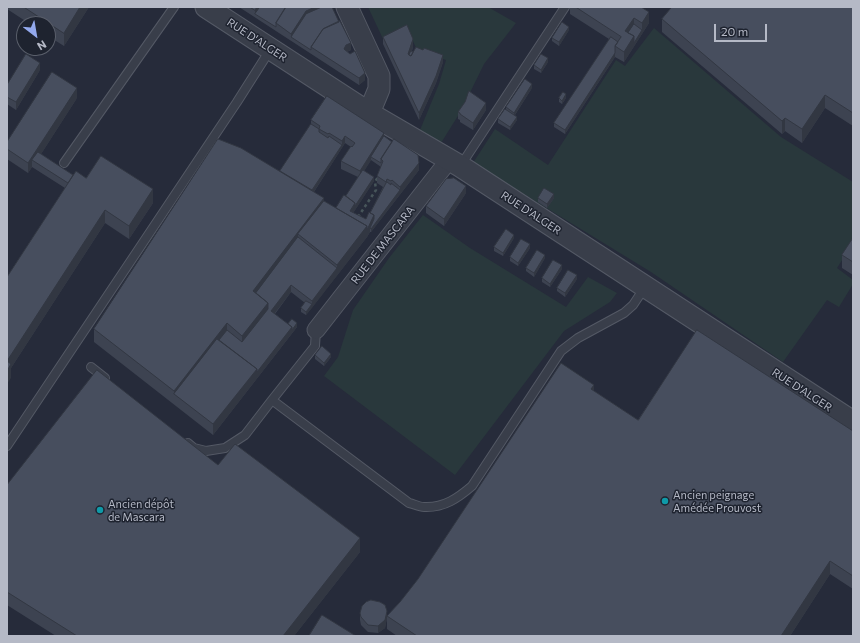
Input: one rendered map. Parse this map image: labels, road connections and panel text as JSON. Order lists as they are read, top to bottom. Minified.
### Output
{"streets":{"street":["RUE D'ALGER","RUE DE MASCARA"]},"crossings":[["RUE D'ALGER","RUE DE MASCARA"]],"places":["Ancien peignage Amédée Prouvost","Ancien dépôt de Mascara"],"scale_bar":"20 m","north":"bottom right"}
